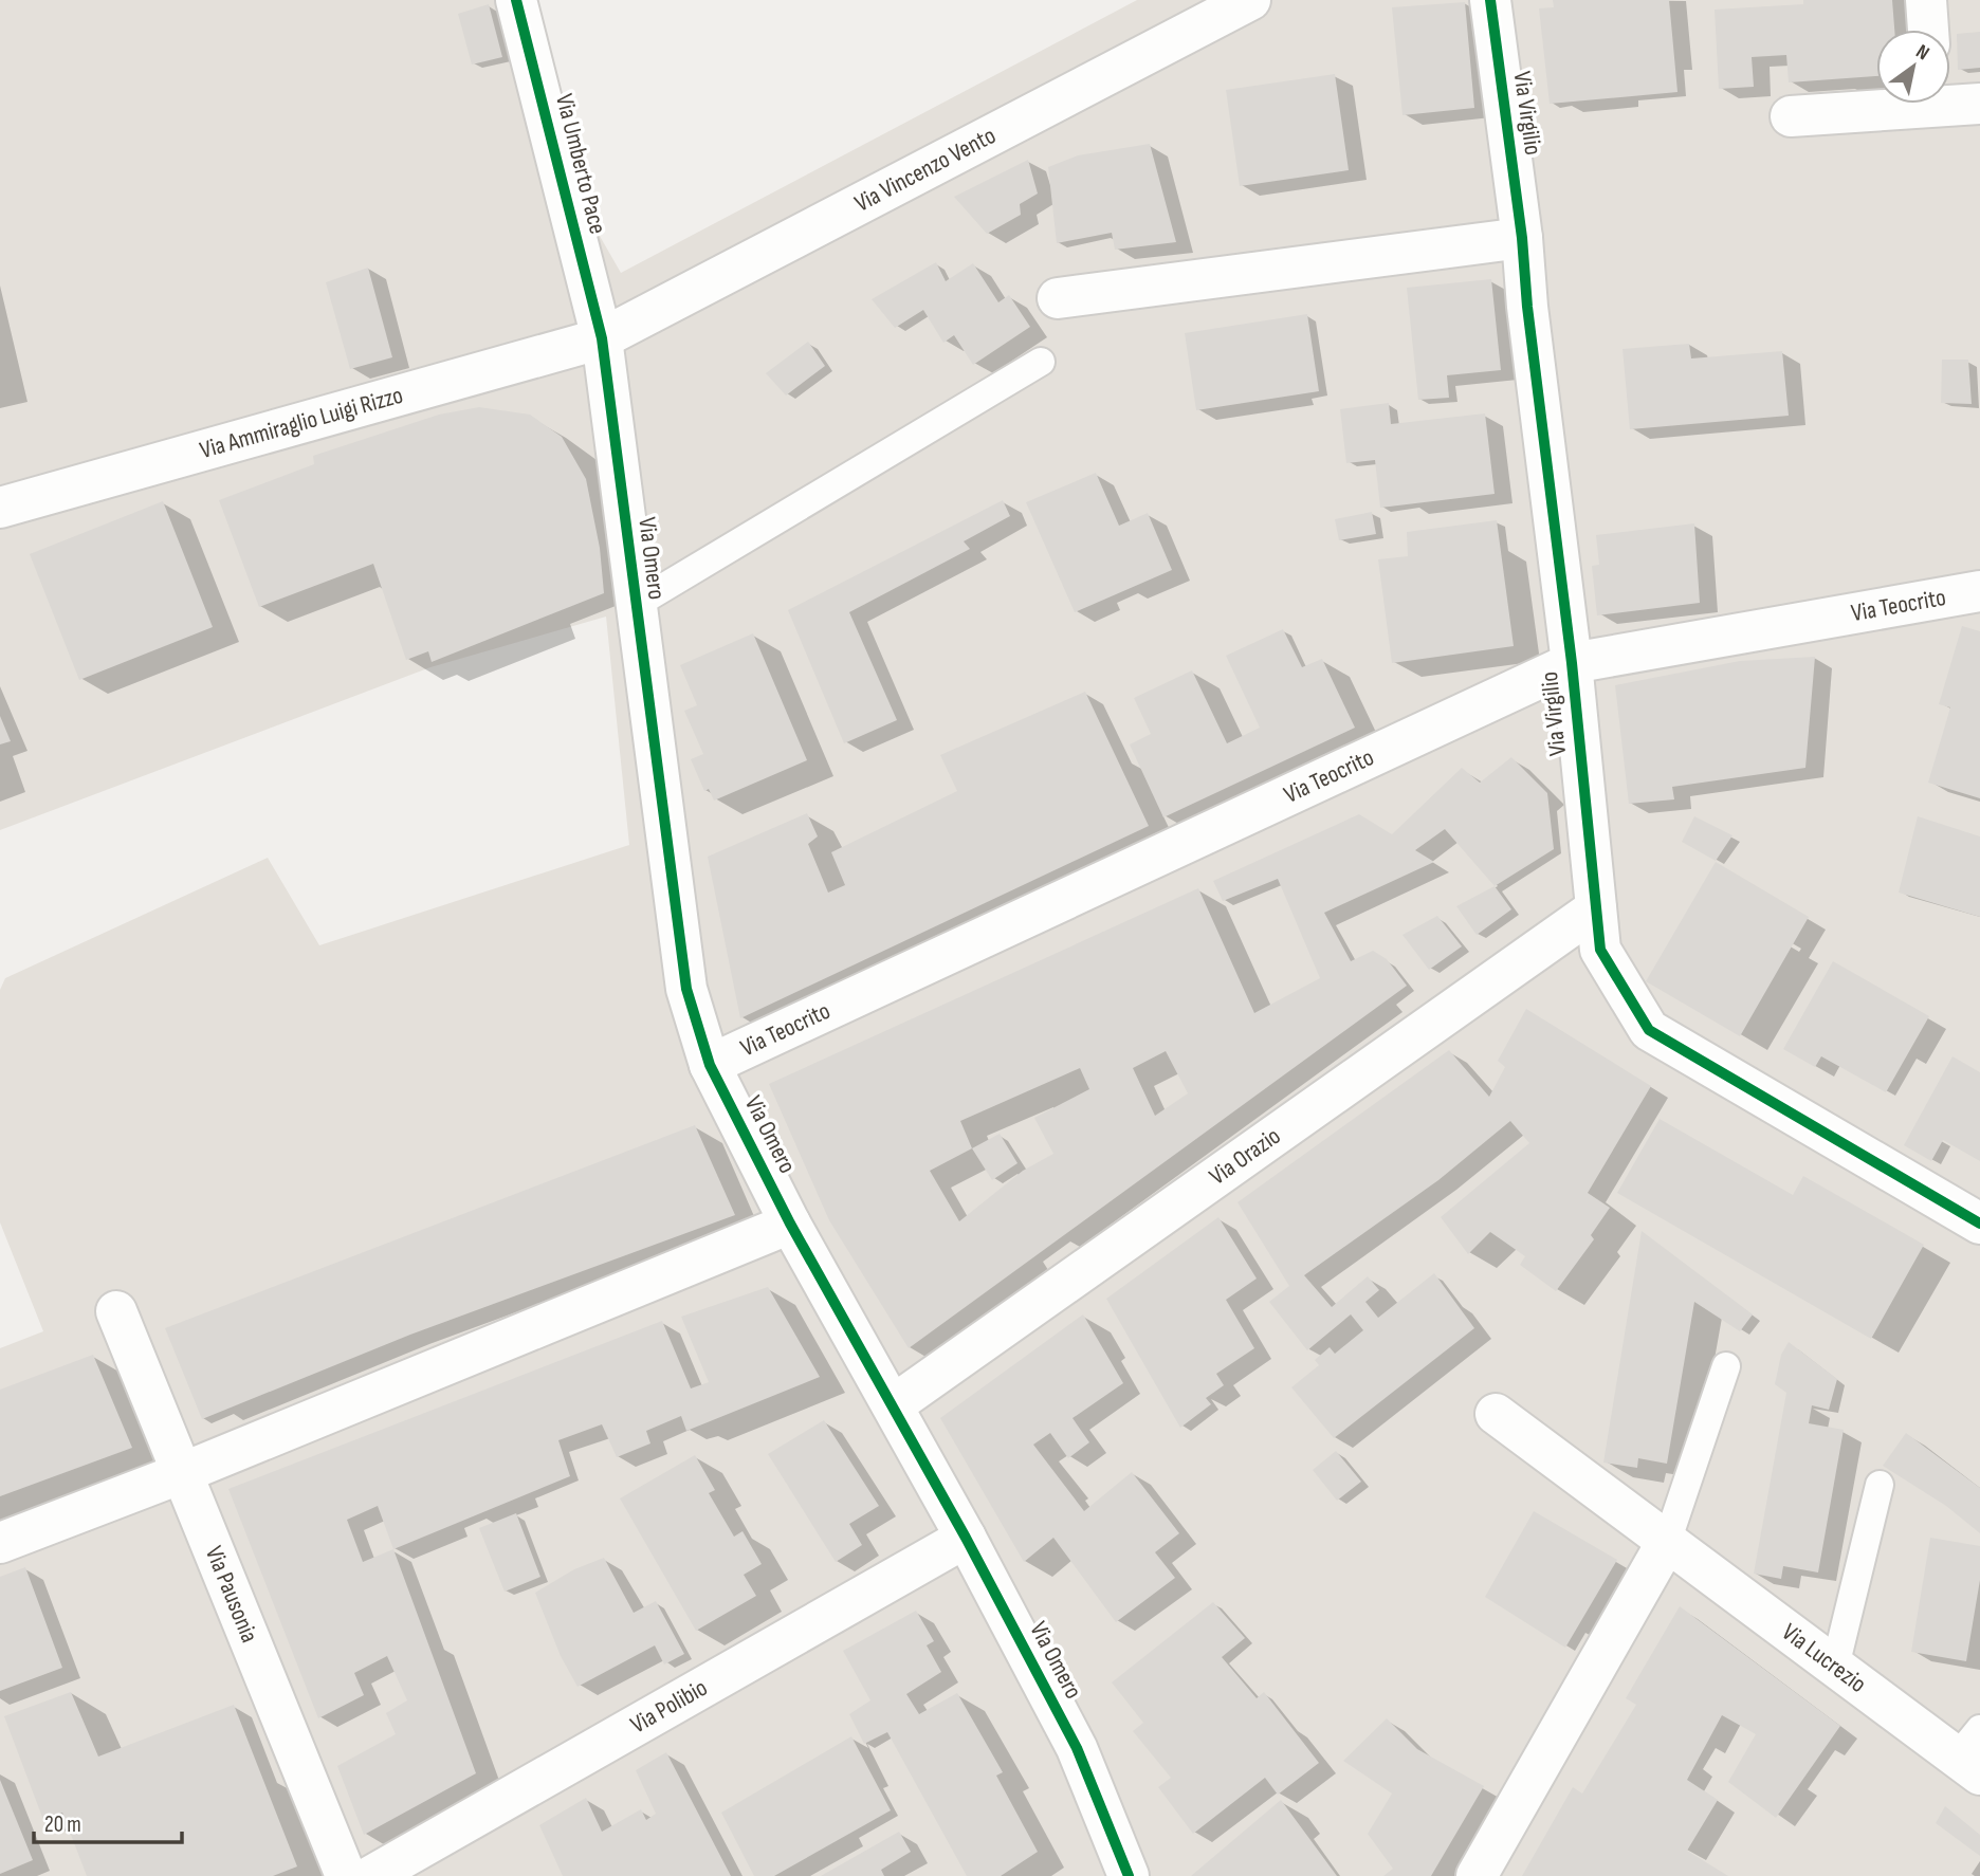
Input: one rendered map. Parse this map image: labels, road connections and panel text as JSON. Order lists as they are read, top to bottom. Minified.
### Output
{"streets":{"street":["Via Virgilio","Via Umberto Pace","Via Vincenzo Vento","Via Ammiraglio Luigi Rizzo","Via Omero","Via Teocrito","Via Orazio","Via Pausonia","Via Lucrezio","Via Polibio"]},"crossings":[["Via Virgilio","Via Teocrito"],["Via Virgilio","Via Orazio"],["Via Umberto Pace","Via Vincenzo Vento"],["Via Umberto Pace","Via Ammiraglio Luigi Rizzo"],["Via Umberto Pace","Via Omero"],["Via Vincenzo Vento","Via Ammiraglio Luigi Rizzo"],["Via Vincenzo Vento","Via Omero"],["Via Ammiraglio Luigi Rizzo","Via Omero"],["Via Omero","Via Teocrito"],["Via Omero","Via Orazio"],["Via Omero","Via Polibio"]],"scale_bar":"20 m","north":"top right"}
